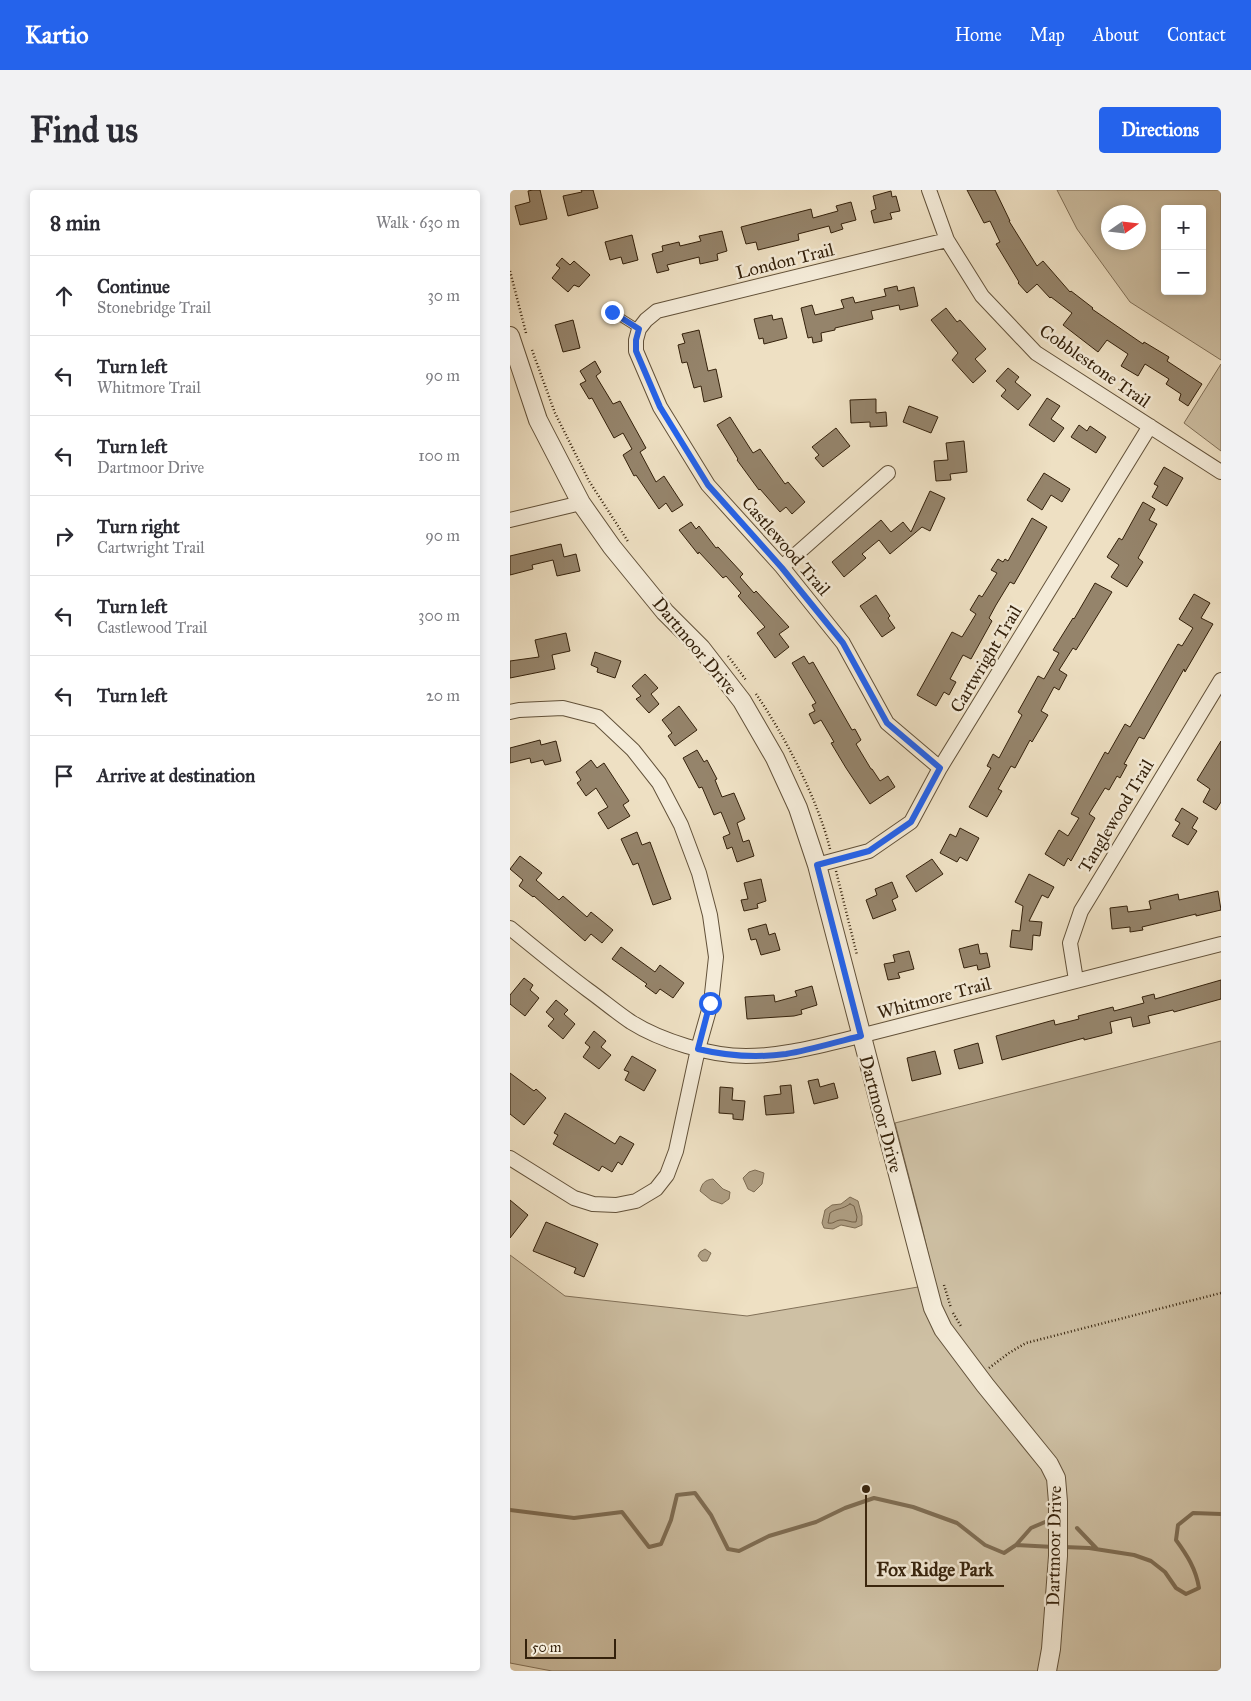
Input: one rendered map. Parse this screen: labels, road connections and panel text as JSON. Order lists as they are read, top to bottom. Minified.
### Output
{"streets":{"street":["London Trail","Cobblestone Trail","Castlewood Trail","Dartmoor Drive","Cartwright Trail","Tanglewood Trail","Whitmore Trail"]},"crossings":[["London Trail","Cobblestone Trail"],["London Trail","Castlewood Trail"],["Cobblestone Trail","Cartwright Trail"],["Castlewood Trail","Cartwright Trail"],["Dartmoor Drive","Cartwright Trail"],["Dartmoor Drive","Whitmore Trail"],["Tanglewood Trail","Whitmore Trail"]],"places":["Fox Ridge Park"],"scale_bar":"50 m","north":"right","page":{"header":"Kartio","nav":["Home","Map","About","Contact"],"buttons":"Directions","title":"Find us","heading":["8 min","Walk · 630 m"],"map_buttons":["+","−"],"list":[["Continue","Stonebridge Trail","30 m"],["Turn left","Whitmore Trail","90 m"],["Turn left","Dartmoor Drive","100 m"],["Turn right","Cartwright Trail","90 m"],["Turn left","Castlewood Trail","300 m"],["Turn left","20 m"],"Arrive at destination"],"scale":"50 m"}}
